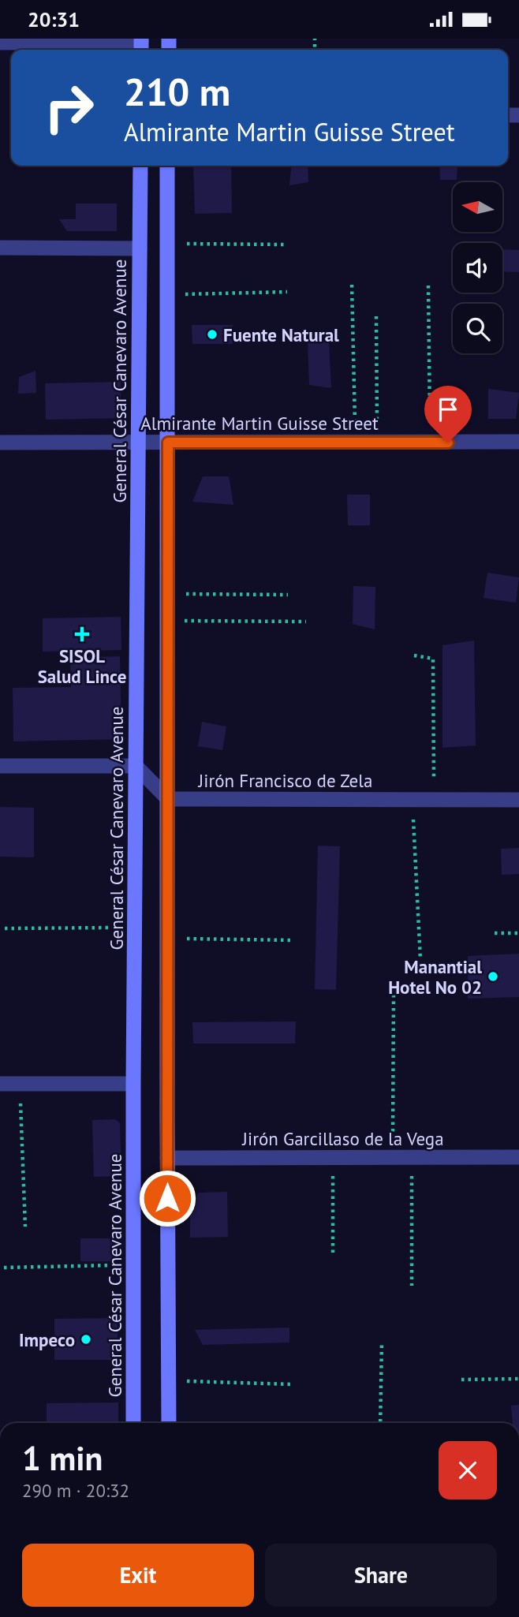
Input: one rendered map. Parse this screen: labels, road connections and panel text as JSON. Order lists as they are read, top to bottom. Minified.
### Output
{"streets":{"main road":["General César Canevaro Avenue"],"street":["Almirante Martin Guisse Street","Jirón Francisco de Zela","Jirón Garcillaso de la Vega"]},"crossings":[["General César Canevaro Avenue","Almirante Martin Guisse Street"]],"places":{"other":["Fuente Natural","Manantial Hotel No 02","Impeco"],"health":["SISOL Salud Lince"]},"north":"left","page":{"status":"20:31","turn":["210 m","Almirante Martin Guisse Street"],"heading":["1 min","290 m · 20:32"],"buttons":["Exit","Share"]}}
